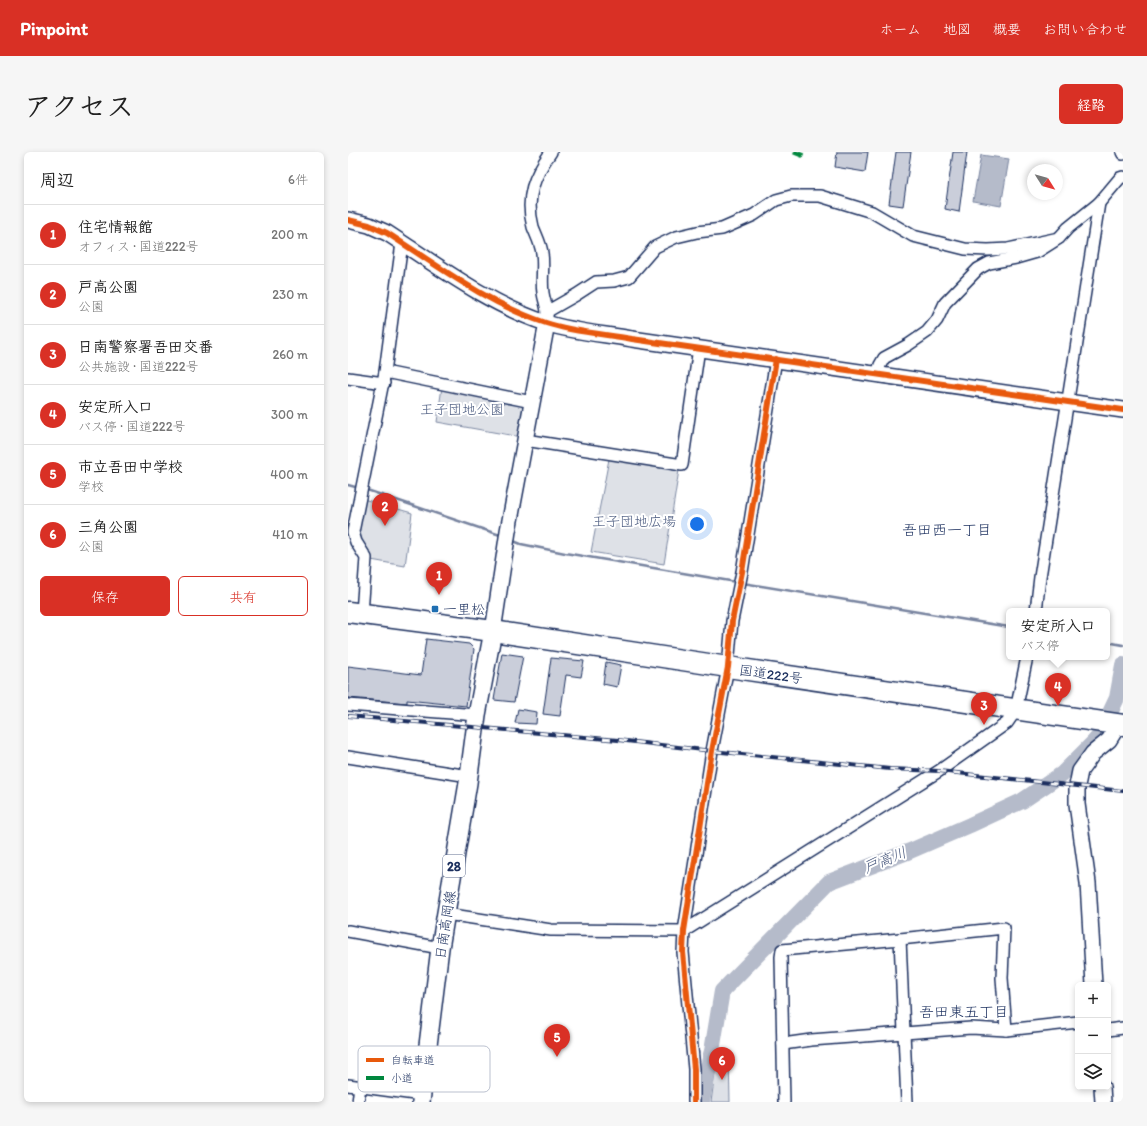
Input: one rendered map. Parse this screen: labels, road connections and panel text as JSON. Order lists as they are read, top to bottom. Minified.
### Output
{"streets":{"highway":["国道222号"],"main road":["28","日南高岡線"]},"crossings":[["国道222号","日南高岡線"]],"districts":["吾田西一丁目","吾田東五丁目"],"water":["戸高川"],"parks":["王子団地公園","王子団地広場"],"places":{"transit":["一里松"]},"legend":["自転車道","小道"],"north":"bottom right","page":{"header":"Pinpoint","nav":["ホーム","地図","概要","お問い合わせ"],"title":"アクセス","buttons":["経路",["保存","共有"]],"heading":["周辺","6件"],"list":[{"mark":"1","name":"住宅情報館","note":"オフィス · 国道222号","value":"200 m"},{"mark":"2","name":"戸高公園","note":"公園","value":"230 m"},{"mark":"3","name":"日南警察署吾田交番","note":"公共施設 · 国道222号","value":"260 m"},{"mark":"4","name":"安定所入口","note":"バス停 · 国道222号","value":"300 m"},{"mark":"5","name":"市立吾田中学校","note":"学校","value":"400 m"},{"mark":"6","name":"三角公園","note":"公園","value":"410 m"}],"pins":["2","1","4","3","5","6"],"popup":["安定所入口","バス停"],"map_buttons":["+","−"]}}
